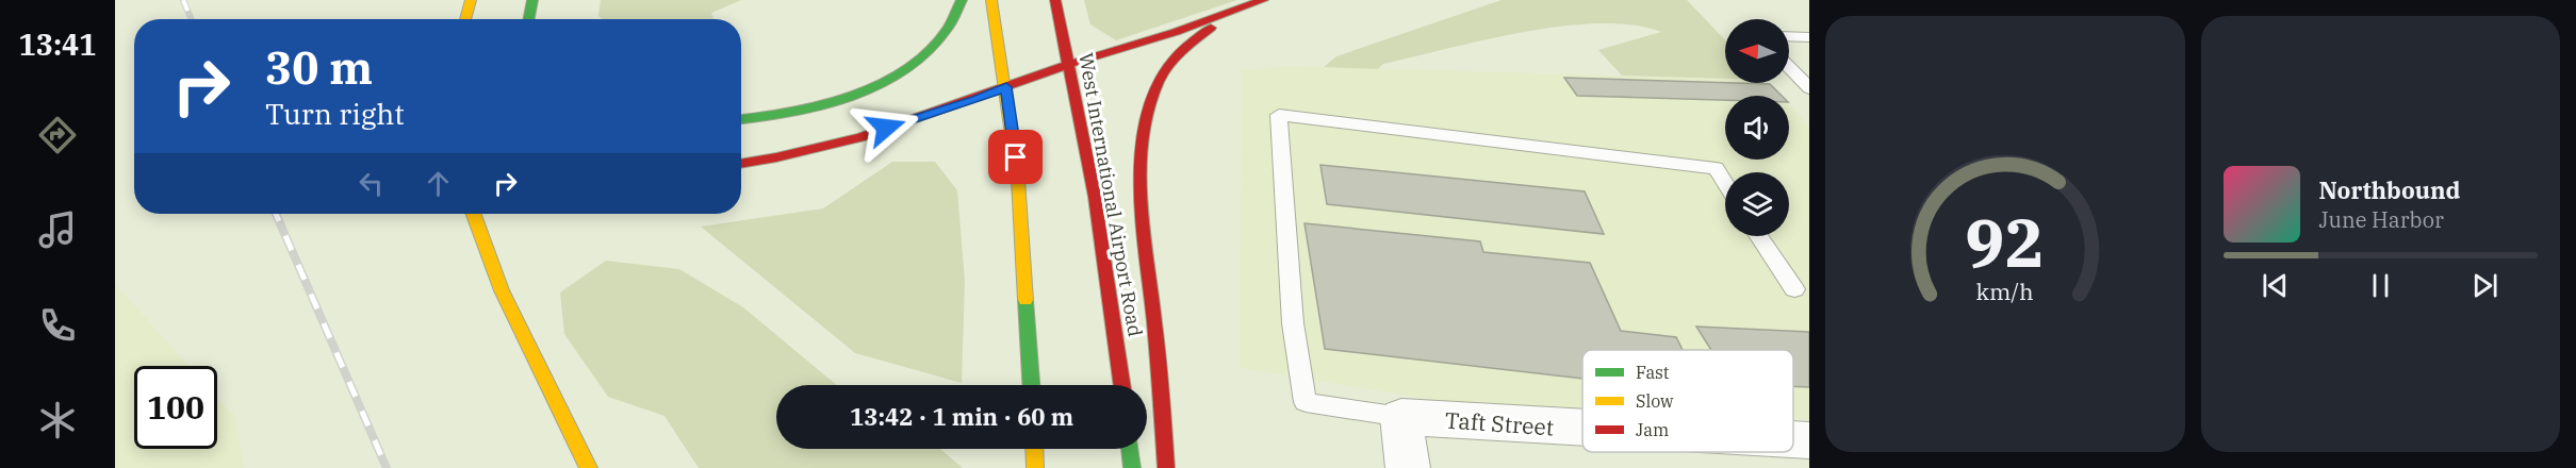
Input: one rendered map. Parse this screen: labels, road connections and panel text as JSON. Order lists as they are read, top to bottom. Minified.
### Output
{"streets":{"main road":["West International Airport Road"],"street":["Taft Street"]},"legend":["Fast","Slow","Jam"],"north":"left","page":{"tabs":"13:41","turn":["30 m","Turn right"],"song":["Northbound","June Harbor"],"limit":"100","trip":"13:42 · 1 min · 60 m","gauge":["92","km/h"]}}
